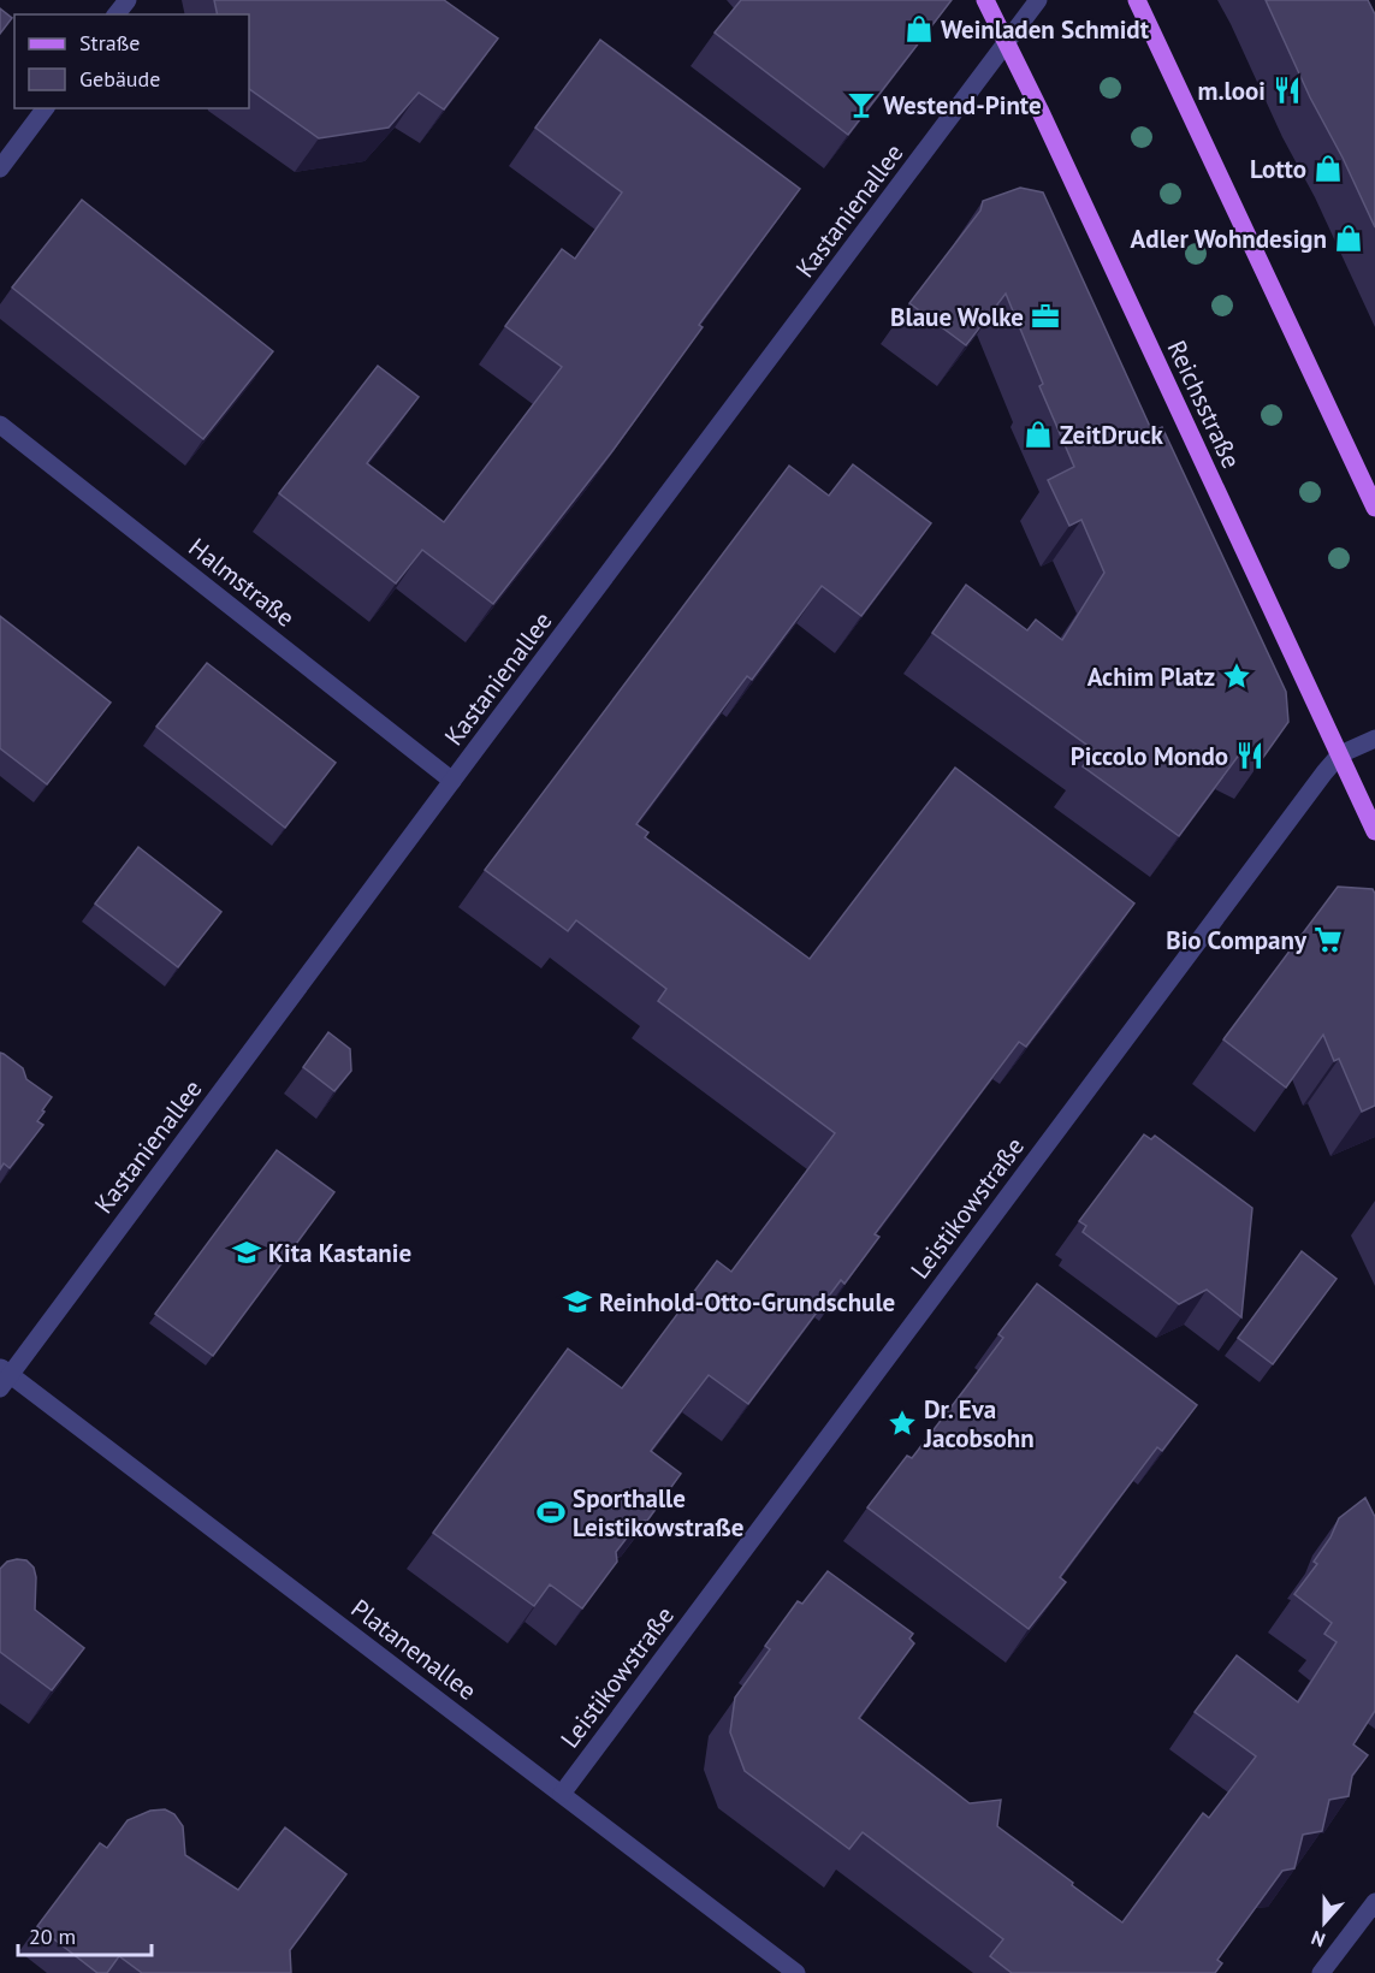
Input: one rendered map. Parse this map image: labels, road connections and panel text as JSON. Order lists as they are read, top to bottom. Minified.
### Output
{"streets":{"main road":["Reichsstraße"],"street":["Kastanienallee","Halmstraße","Leistikowstraße","Platanenallee"]},"crossings":[["Kastanienallee","Reichsstraße"],["Kastanienallee","Halmstraße"],["Kastanienallee","Platanenallee"],["Reichsstraße","Leistikowstraße"],["Leistikowstraße","Platanenallee"]],"places":{"shop":["Weinladen Schmidt","Lotto","Adler Wohndesign","ZeitDruck"],"restaurant":["m.looi","Piccolo Mondo"],"bar":["Westend-Pinte"],"office":["Blaue Wolke"],"place":["Achim Platz","Dr. Eva Jacobsohn"],"supermarket":["Bio Company"],"school or university":["Kita Kastanie","Reinhold-Otto-Grundschule"],"sports":["Sporthalle Leistikowstraße"]},"legend":["Straße","Gebäude"],"scale_bar":"20 m","north":"bottom"}
